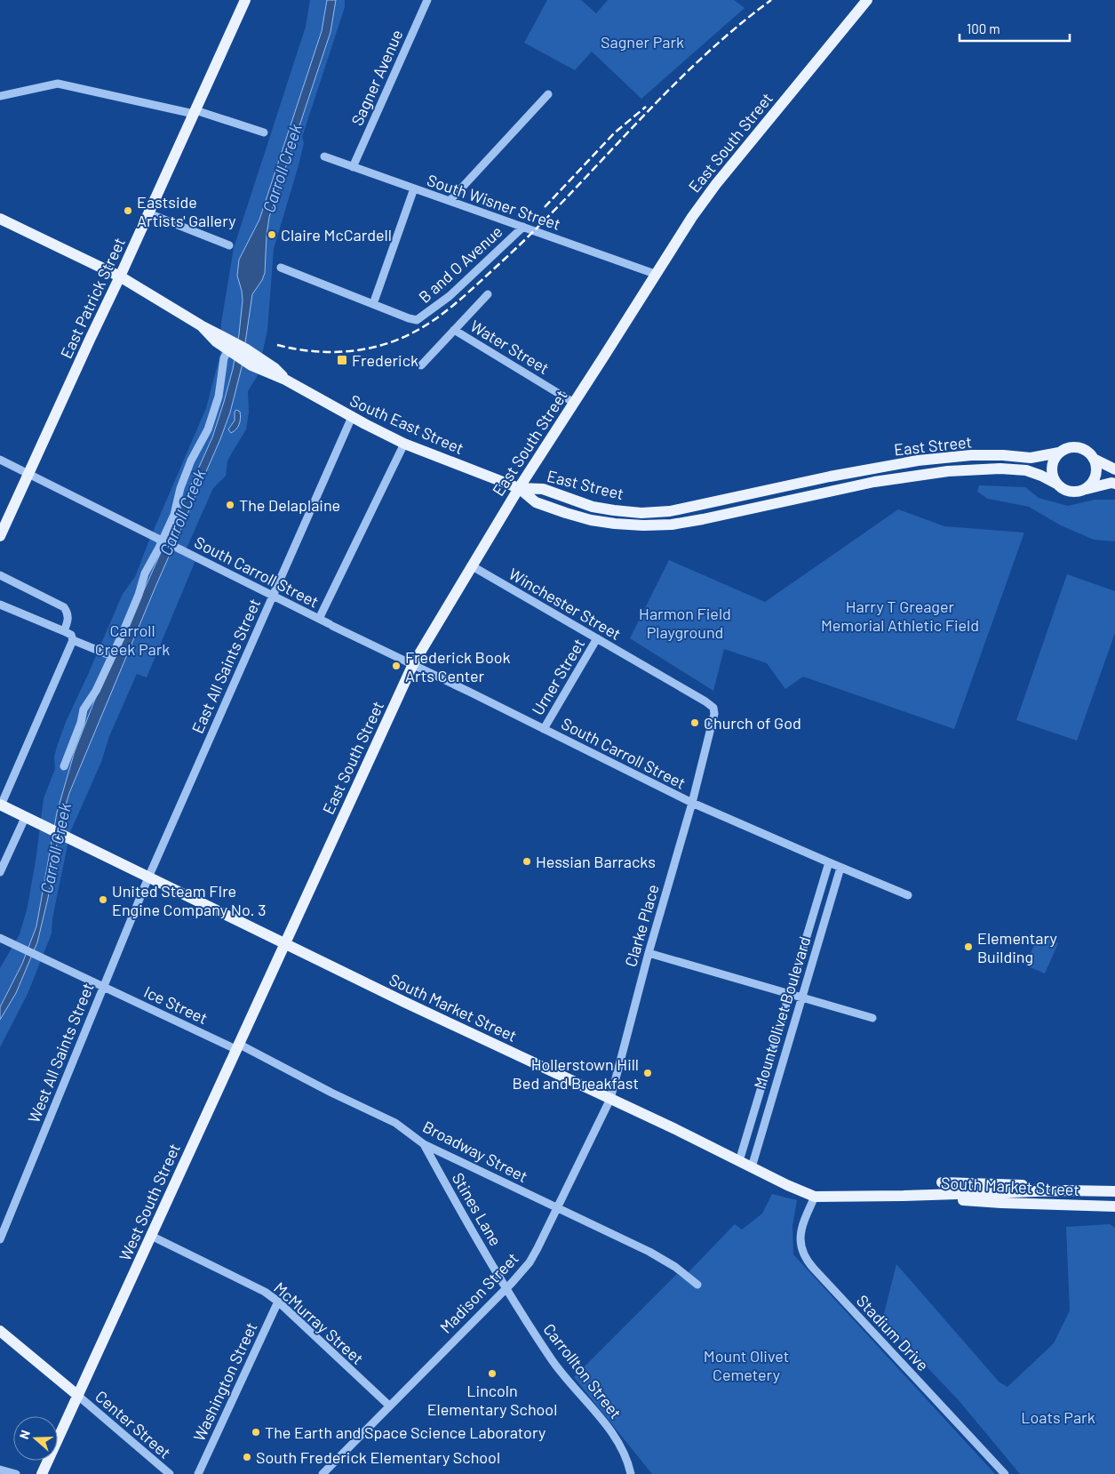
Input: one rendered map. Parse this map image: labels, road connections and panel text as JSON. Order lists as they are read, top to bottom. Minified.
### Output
{"streets":{"main road":["East South Street","East Patrick Street","South East Street","East Street","South Market Street","West South Street"],"street":["Sagner Avenue","South Wisner Street","B and O Avenue","Water Street","South Carroll Street","Winchester Street","East All Saints Street","Urner Street","Clarke Place","Ice Street","Mount Olivet Boulevard","West All Saints Street","Broadway Street","Stines Lane","Madison Street","McMurray Street","Stadium Drive","Carrollton Street","Washington Street","Center Street"]},"crossings":[["Sagner Avenue","South Wisner Street"],["East South Street","South Wisner Street"],["East South Street","Water Street"],["East South Street","South East Street"],["East South Street","East Street"],["East South Street","South Carroll Street"],["East South Street","Winchester Street"],["East South Street","South Market Street"],["East South Street","West South Street"],["South Wisner Street","B and O Avenue"],["East Patrick Street","South East Street"],["East Patrick Street","South Carroll Street"],["South East Street","East Street"],["South East Street","East All Saints Street"],["South Carroll Street","East All Saints Street"],["South Carroll Street","Urner Street"],["South Carroll Street","Clarke Place"],["South Carroll Street","Mount Olivet Boulevard"],["Winchester Street","Urner Street"],["Winchester Street","Clarke Place"],["East All Saints Street","South Market Street"],["East All Saints Street","West All Saints Street"],["Clarke Place","South Market Street"],["Clarke Place","Madison Street"],["Ice Street","West All Saints Street"],["Ice Street","Broadway Street"],["Ice Street","West South Street"],["South Market Street","Mount Olivet Boulevard"],["South Market Street","West All Saints Street"],["South Market Street","West South Street"],["South Market Street","Madison Street"],["South Market Street","Stadium Drive"],["Broadway Street","West South Street"],["Broadway Street","Stines Lane"],["Broadway Street","Madison Street"],["West South Street","McMurray Street"],["West South Street","Center Street"],["Stines Lane","Madison Street"],["Stines Lane","Carrollton Street"],["Madison Street","McMurray Street"],["Madison Street","Carrollton Street"],["McMurray Street","Washington Street"]],"water":["Carroll Creek"],"parks":["Sagner Park","Harry T Greager Memorial Athletic Field","Harmon Field Playground","Carroll Creek Park","Mount Olivet Cemetery","Loats Park"],"places":{"other":["Eastside Artists' Gallery","Claire McCardell","The Delaplaine","Frederick Book Arts Center","Church of God","Hessian Barracks","United Steam FIre Engine Company No. 3","Elementary Building","Hollerstown Hill Bed and Breakfast","Lincoln Elementary School","The Earth and Space Science Laboratory","South Frederick Elementary School"],"transit":["Frederick"]},"scale_bar":"100 m","north":"left"}
